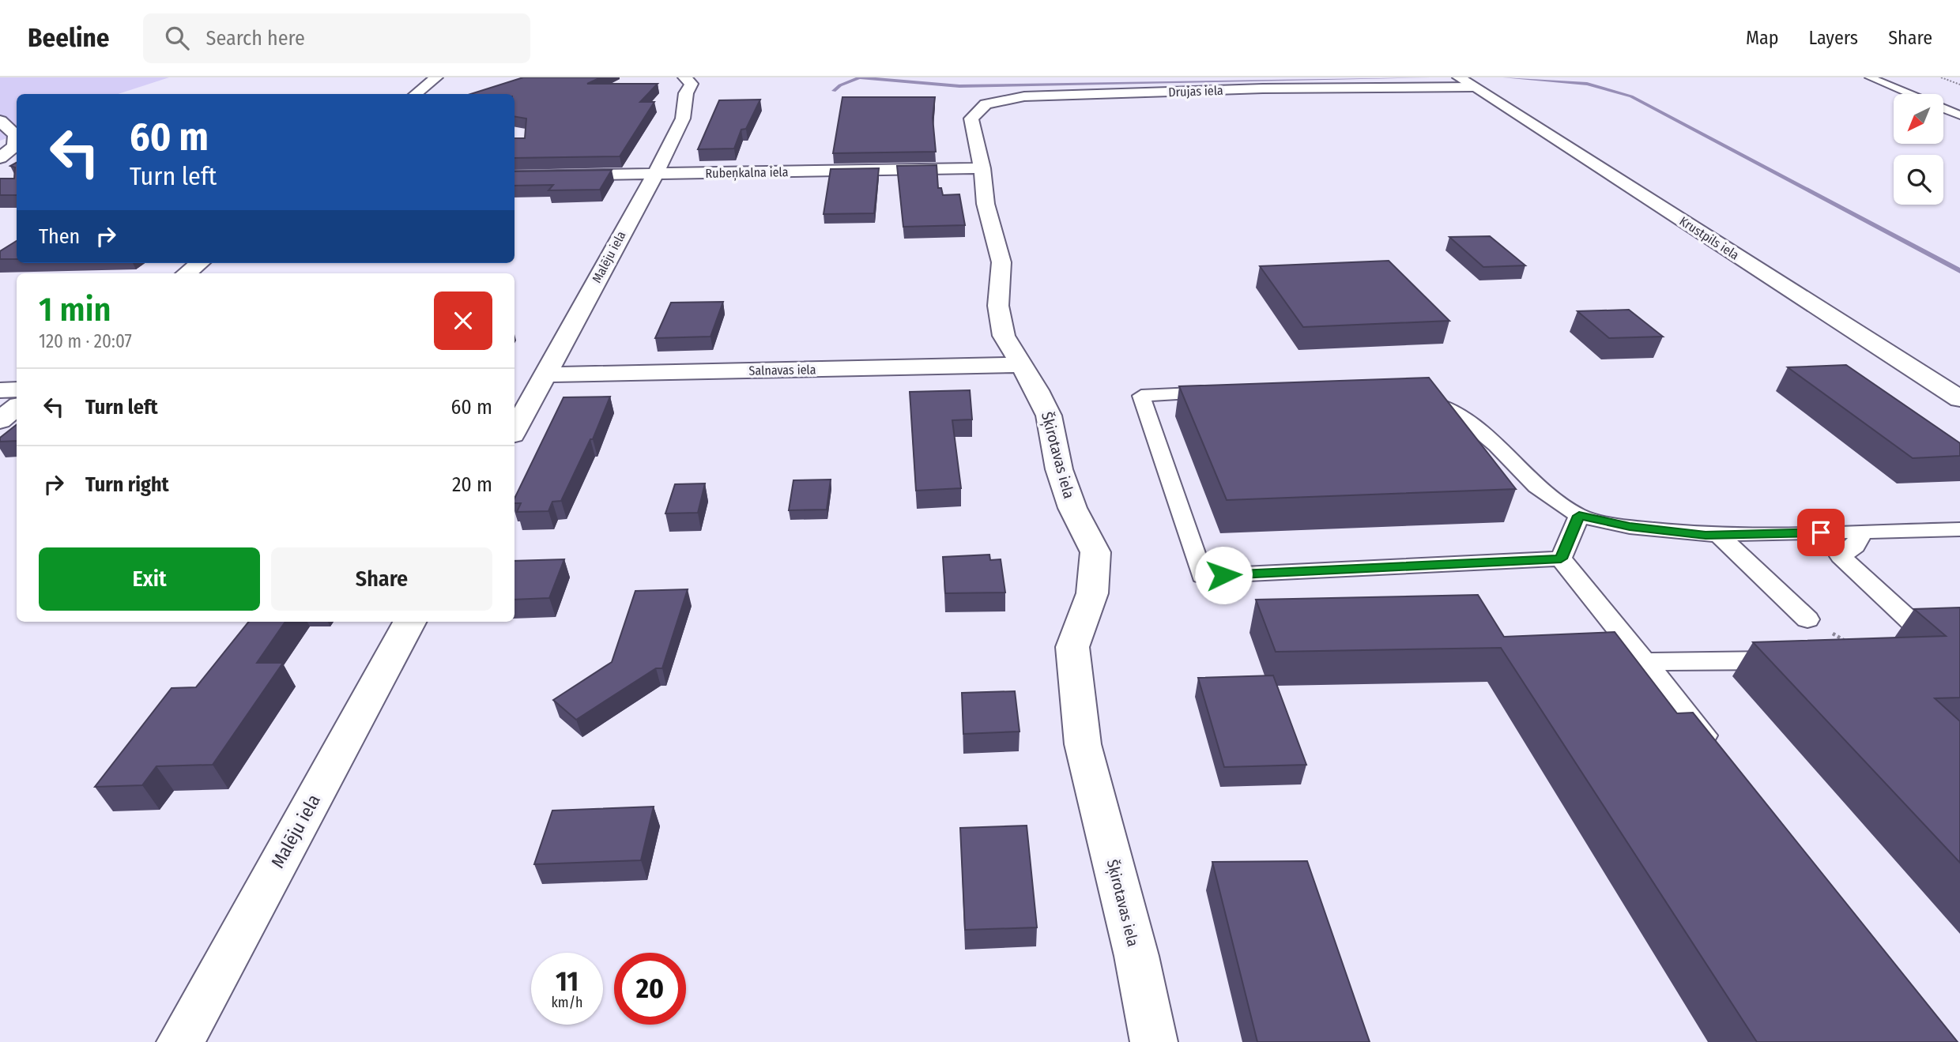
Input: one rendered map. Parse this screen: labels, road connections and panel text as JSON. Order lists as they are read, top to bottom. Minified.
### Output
{"streets":{"street":["Drujas iela","Rubeņkalna iela","Krustpils iela","Malēju iela","Salnavas iela","Šķirotavas iela"]},"crossings":[["Drujas iela","Krustpils iela"],["Drujas iela","Šķirotavas iela"],["Rubeņkalna iela","Malēju iela"],["Rubeņkalna iela","Šķirotavas iela"],["Malēju iela","Salnavas iela"],["Salnavas iela","Šķirotavas iela"]],"north":"bottom left","page":{"header":"Beeline","search":"Search here","nav":["Map","Layers","Share"],"turn":["60 m","Turn left"],"then":"Then","heading":["1 min","120 m · 20:07"],"list":[{"name":"Turn left","value":"60 m"},{"name":"Turn right","value":"20 m"}],"buttons":["Exit","Share"],"speed":"11 km/h","limit":"20"}}
